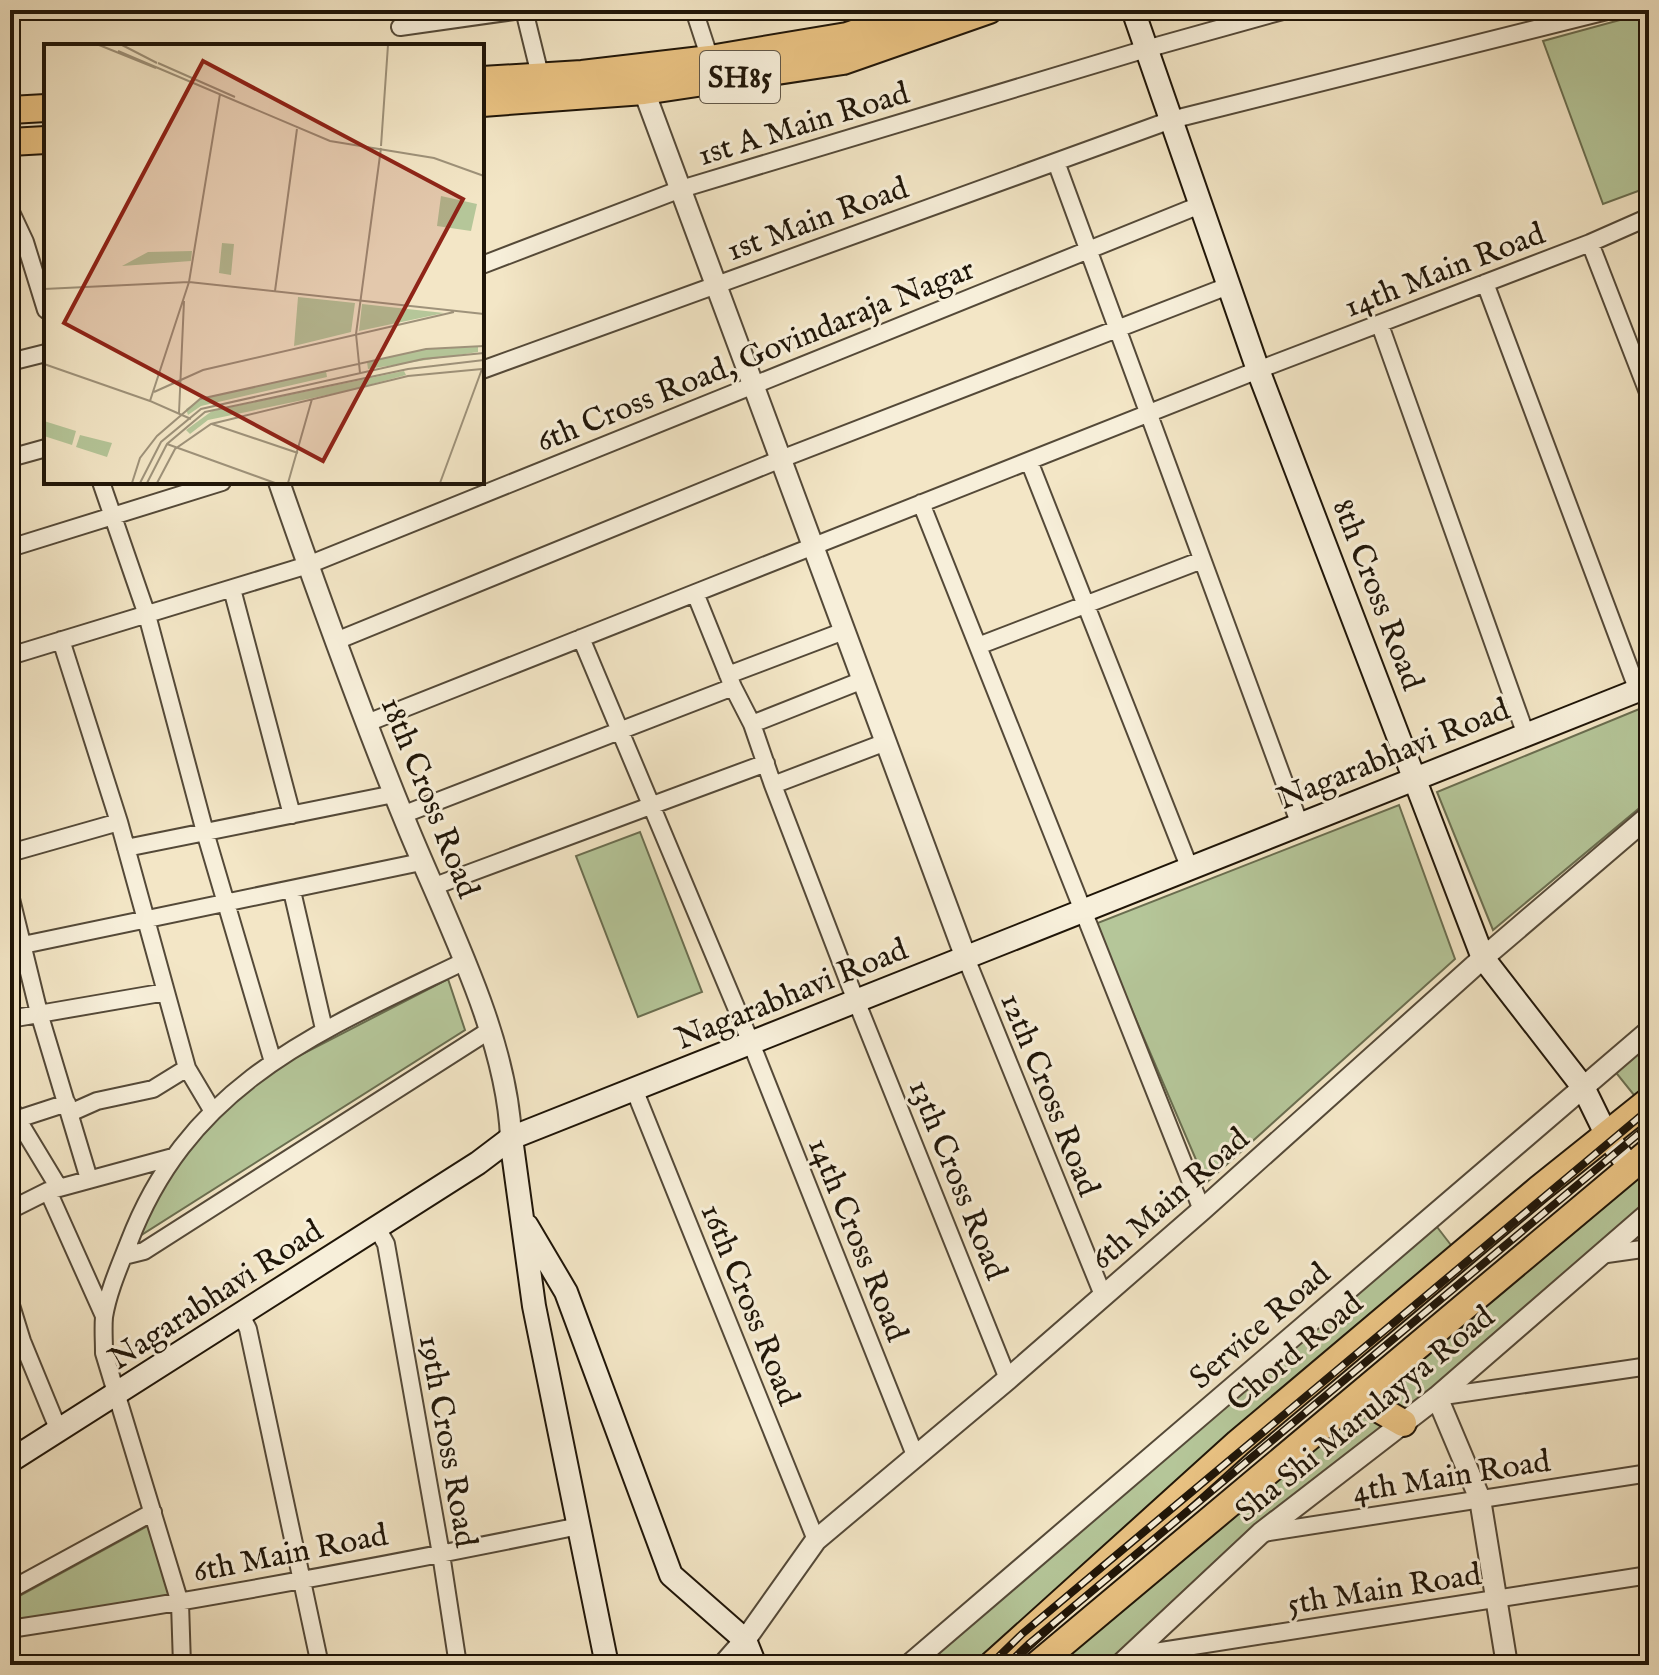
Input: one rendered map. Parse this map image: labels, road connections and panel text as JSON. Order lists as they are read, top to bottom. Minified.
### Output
{"streets":{"main road":["SH85","8th Cross Road","Nagarabhavi Road","Chord Road"],"street":["1st A Main Road","1st Main Road","14th Main Road","6th Cross Road, Govindaraja Nagar","18th Cross Road","12th Cross Road","13th Cross Road","6th Main Road","14th Cross Road","16th Cross Road","Service Road","Sha Shi Marulayya Road","19th Cross Road","4th Main Road","5th Main Road"]},"crossings":[["1st A Main Road","8th Cross Road"],["1st Main Road","8th Cross Road"],["14th Main Road","8th Cross Road"],["14th Main Road","18th Cross Road"],["14th Main Road","13th Cross Road"],["14th Main Road","14th Cross Road"],["6th Cross Road, Govindaraja Nagar","8th Cross Road"],["6th Cross Road, Govindaraja Nagar","18th Cross Road"],["8th Cross Road","Nagarabhavi Road"],["8th Cross Road","6th Main Road"],["8th Cross Road","Service Road"],["8th Cross Road","Chord Road"],["Nagarabhavi Road","18th Cross Road"],["Nagarabhavi Road","12th Cross Road"],["Nagarabhavi Road","13th Cross Road"],["Nagarabhavi Road","14th Cross Road"],["Nagarabhavi Road","16th Cross Road"],["Nagarabhavi Road","19th Cross Road"],["12th Cross Road","6th Main Road"],["13th Cross Road","6th Main Road"],["6th Main Road","14th Cross Road"],["6th Main Road","16th Cross Road"],["6th Main Road","19th Cross Road"],["Sha Shi Marulayya Road","4th Main Road"],["Sha Shi Marulayya Road","5th Main Road"]]}
